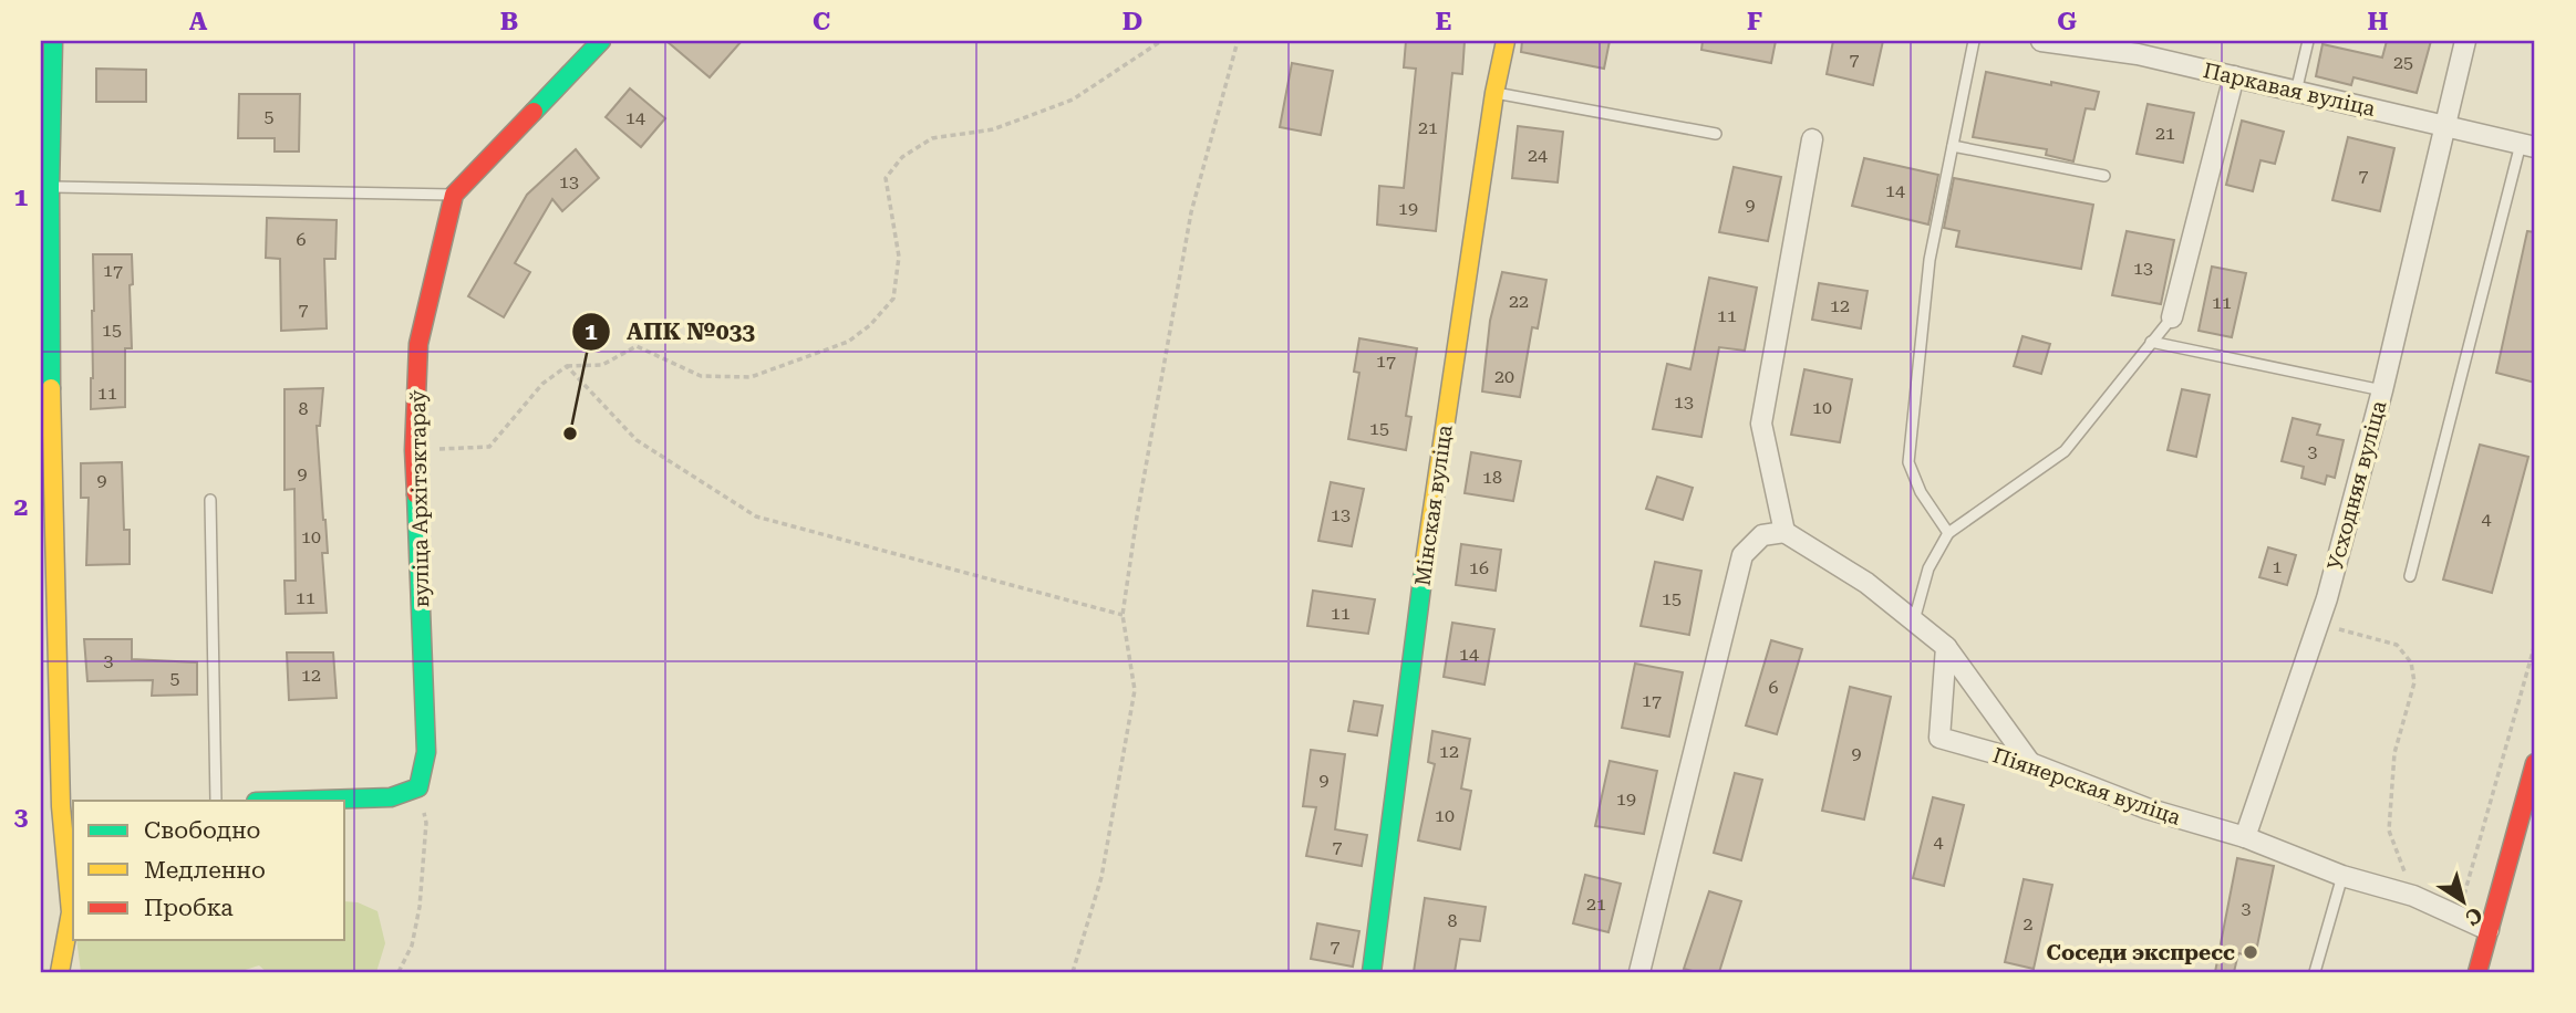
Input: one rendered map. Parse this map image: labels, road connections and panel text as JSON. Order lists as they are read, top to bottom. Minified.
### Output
{"streets":{"street":["Паркавая вуліца","Усходняя вуліца","вуліца Архітэктараў","Мінская вуліца","Піянерская вуліца"]},"crossings":[["Паркавая вуліца","Усходняя вуліца"],["Усходняя вуліца","Піянерская вуліца"]],"places":["АПК №033","Соседи экспресс"],"house_numbers":["7","25","5","14","21","21","24","7","13","14","9","19","6","13","17","22","11","12","7","11","15","17","20","11","13","10","8","15","3","9","18","9","13","4","10","1","16","11","15","11","14","3","12","5","6","17","12","9","9","19","10","4","7","21","3","8","2","7"],"legend":["Свободно","Медленно","Пробка"],"north":"bottom right","grid":{"columns":["A","B","C","D","E","F","G","H"],"rows":["1","2","3"]}}
